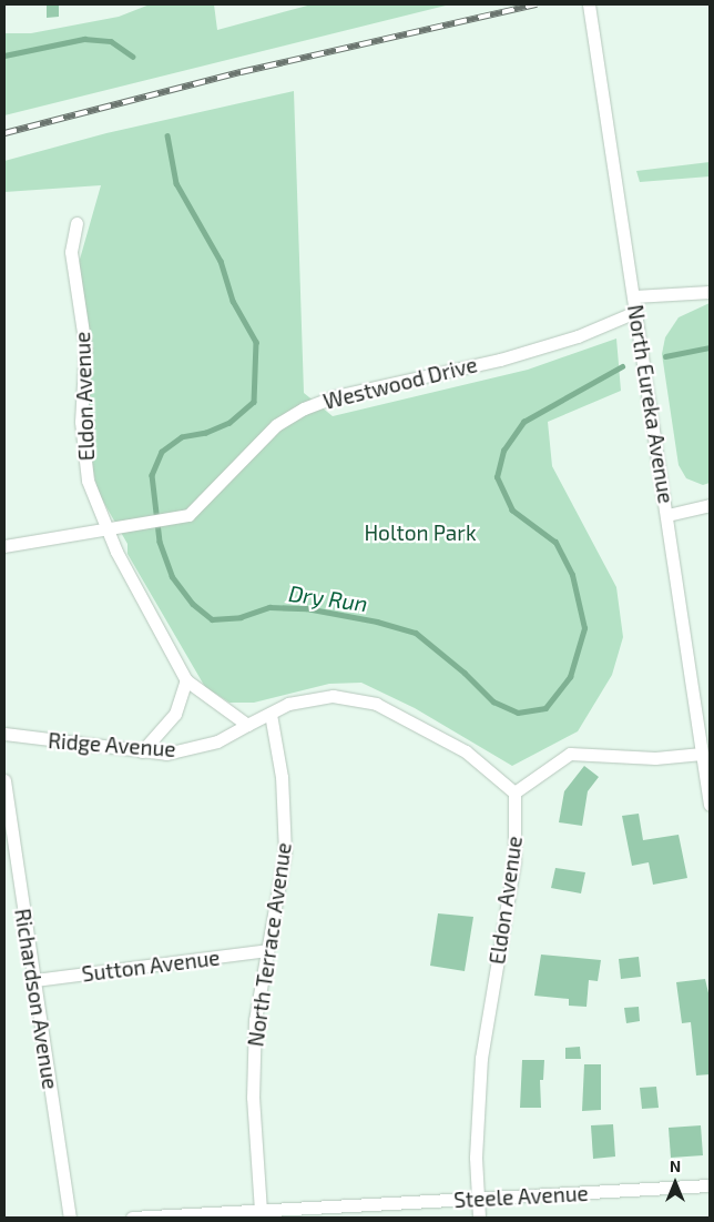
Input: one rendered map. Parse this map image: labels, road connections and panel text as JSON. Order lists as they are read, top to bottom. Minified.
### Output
{"streets":{"street":["Westwood Drive","Eldon Avenue","North Eureka Avenue","Ridge Avenue","North Terrace Avenue","Sutton Avenue","Richardson Avenue","Steele Avenue"]},"crossings":[["Westwood Drive","Eldon Avenue"],["Westwood Drive","North Eureka Avenue"],["Eldon Avenue","Ridge Avenue"],["Eldon Avenue","Steele Avenue"],["North Terrace Avenue","Sutton Avenue"],["North Terrace Avenue","Steele Avenue"],["Sutton Avenue","Richardson Avenue"]],"water":["Dry Run"],"parks":["Holton Park"],"north":"top"}
